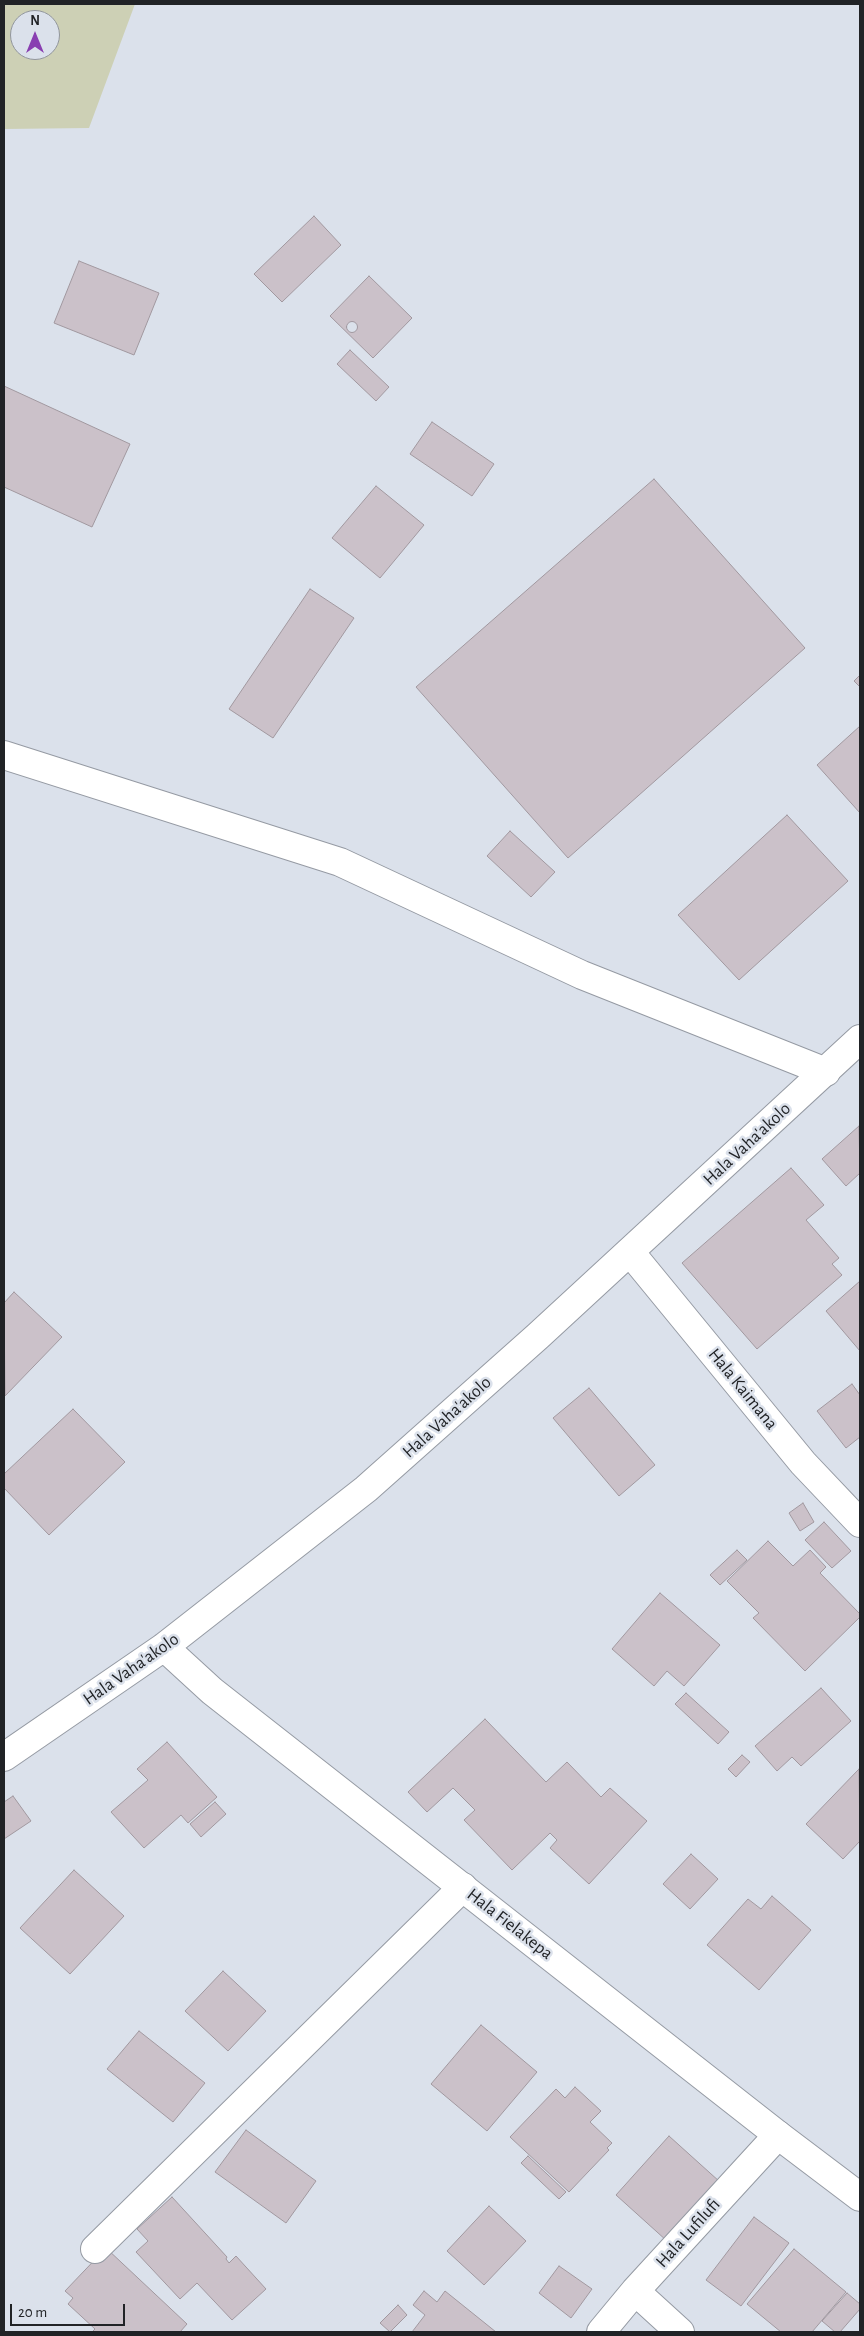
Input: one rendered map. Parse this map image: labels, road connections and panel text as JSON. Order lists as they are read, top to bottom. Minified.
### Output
{"streets":{"street":["Hala Vaha'akolo","Hala Kaimana","Hala Fielakepa","Hala Lufilufi"]},"crossings":[["Hala Vaha'akolo","Hala Kaimana"],["Hala Vaha'akolo","Hala Fielakepa"],["Hala Fielakepa","Hala Lufilufi"]],"scale_bar":"20 m","north":"top"}
